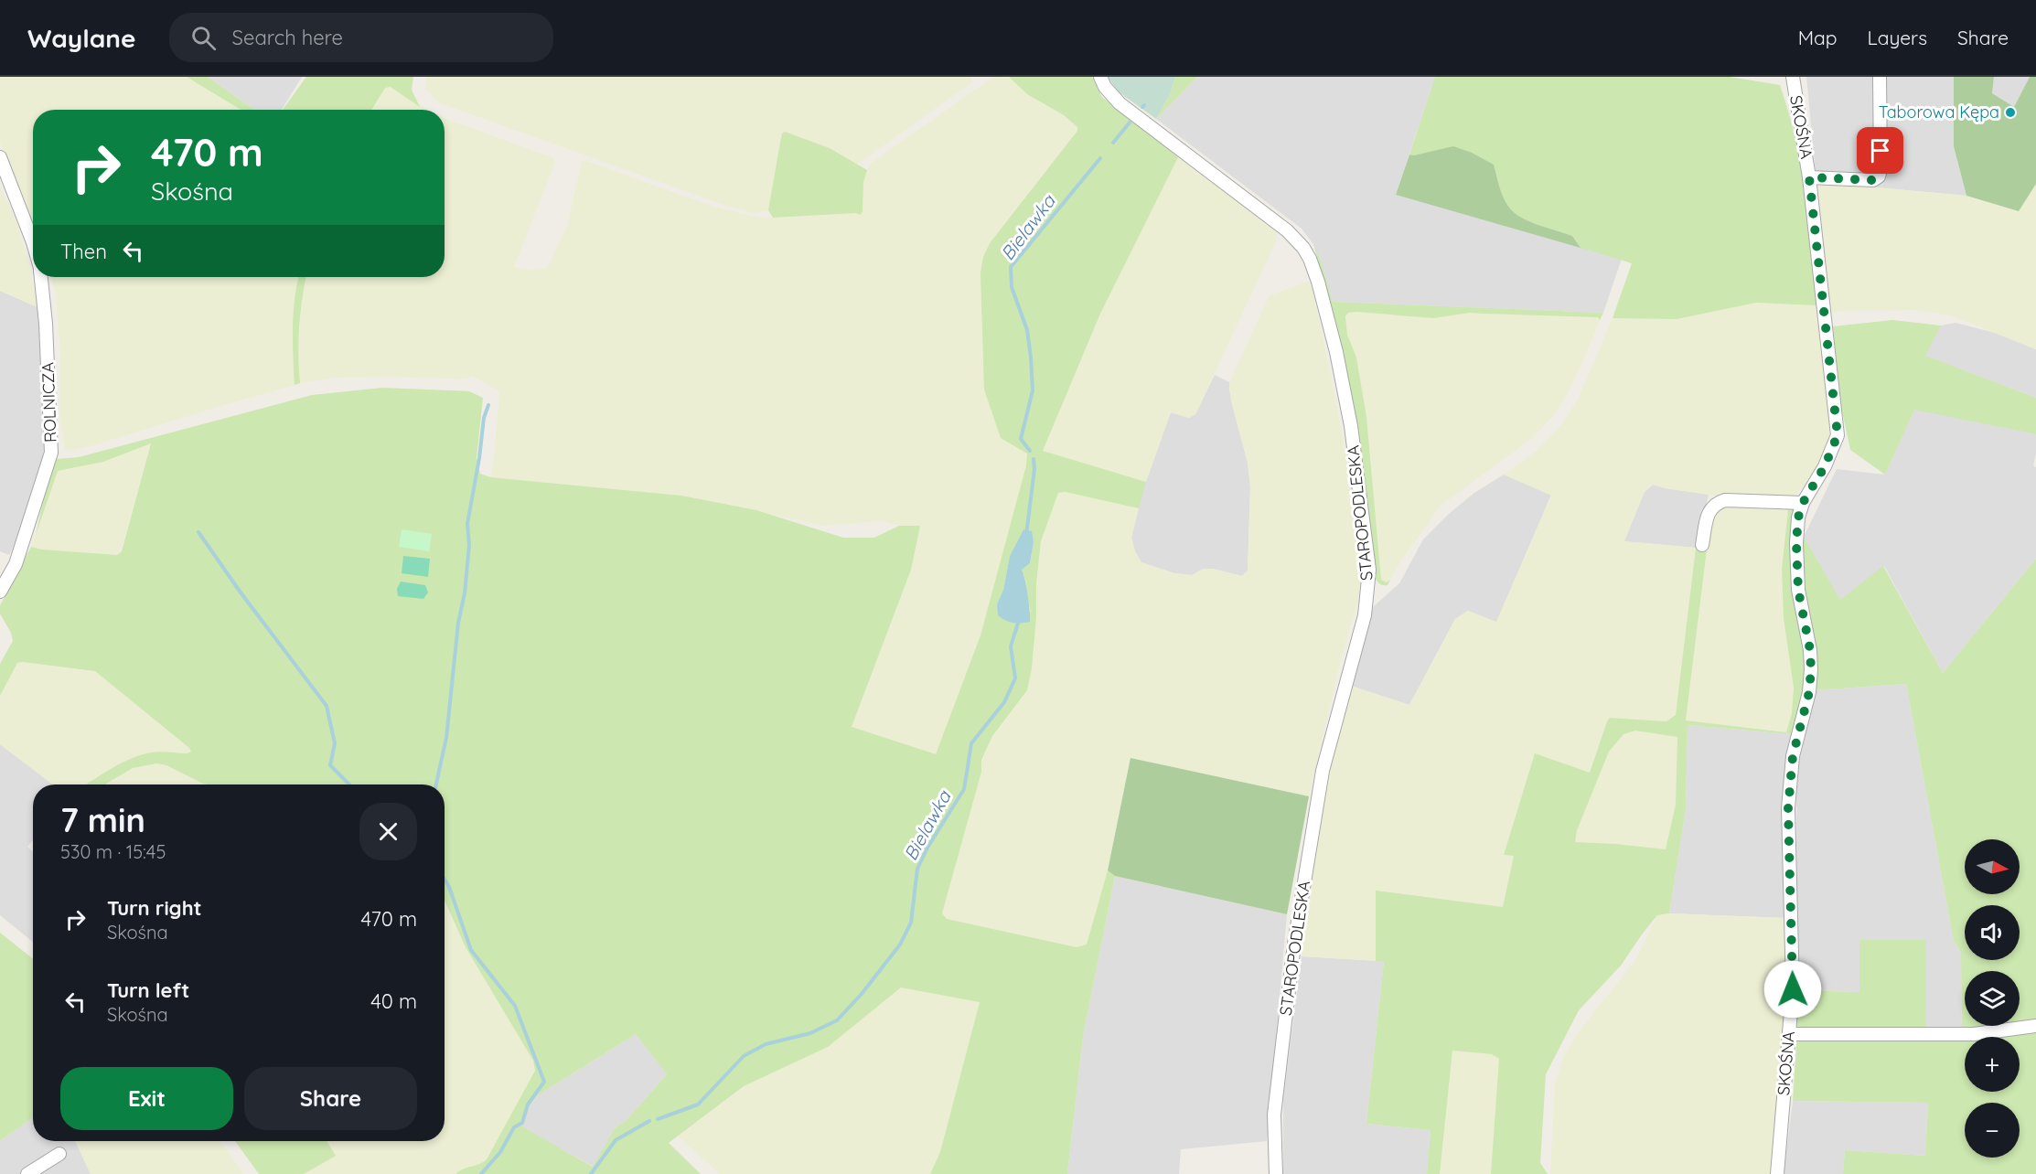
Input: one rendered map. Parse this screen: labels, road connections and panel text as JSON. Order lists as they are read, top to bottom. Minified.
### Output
{"streets":{"street":["SKOŚNA","ROLNICZA","STAROPODLESKA"]},"water":["Bielawka"],"places":["Taborowa Kępa"],"north":"right","page":{"header":"Waylane","search":"Search here","nav":["Map","Layers","Share"],"turn":["470 m","Skośna"],"then":"Then","heading":["7 min","530 m · 15:45"],"map_buttons":["+","−"],"list":[{"name":"Turn right","note":"Skośna","value":"470 m"},{"name":"Turn left","note":"Skośna","value":"40 m"}],"buttons":["Exit","Share"]}}
